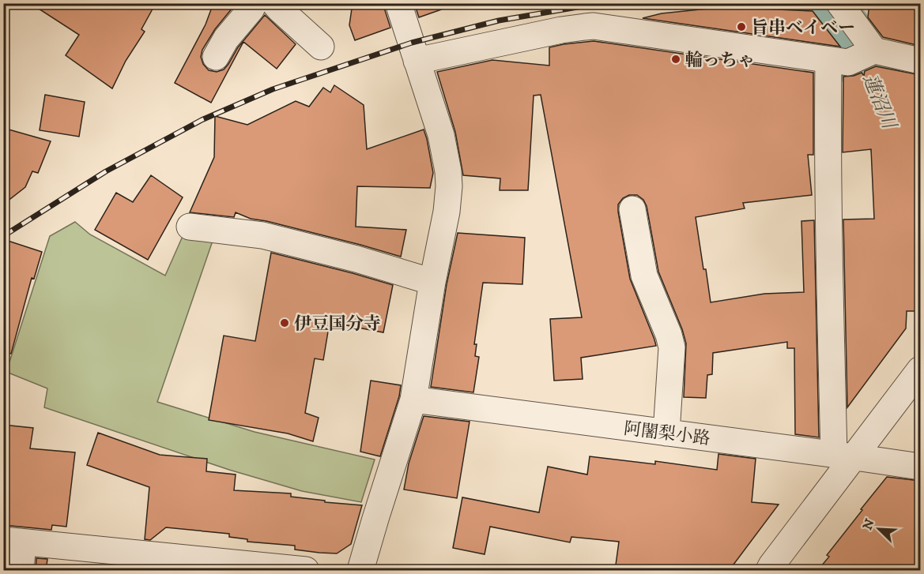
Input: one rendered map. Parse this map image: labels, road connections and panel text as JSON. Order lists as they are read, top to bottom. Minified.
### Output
{"streets":{"street":["阿闍梨小路"]},"water":["蓮沼川"],"places":["旨串ベイベー","輪っちゃ","伊豆国分寺"],"north":"top left"}
